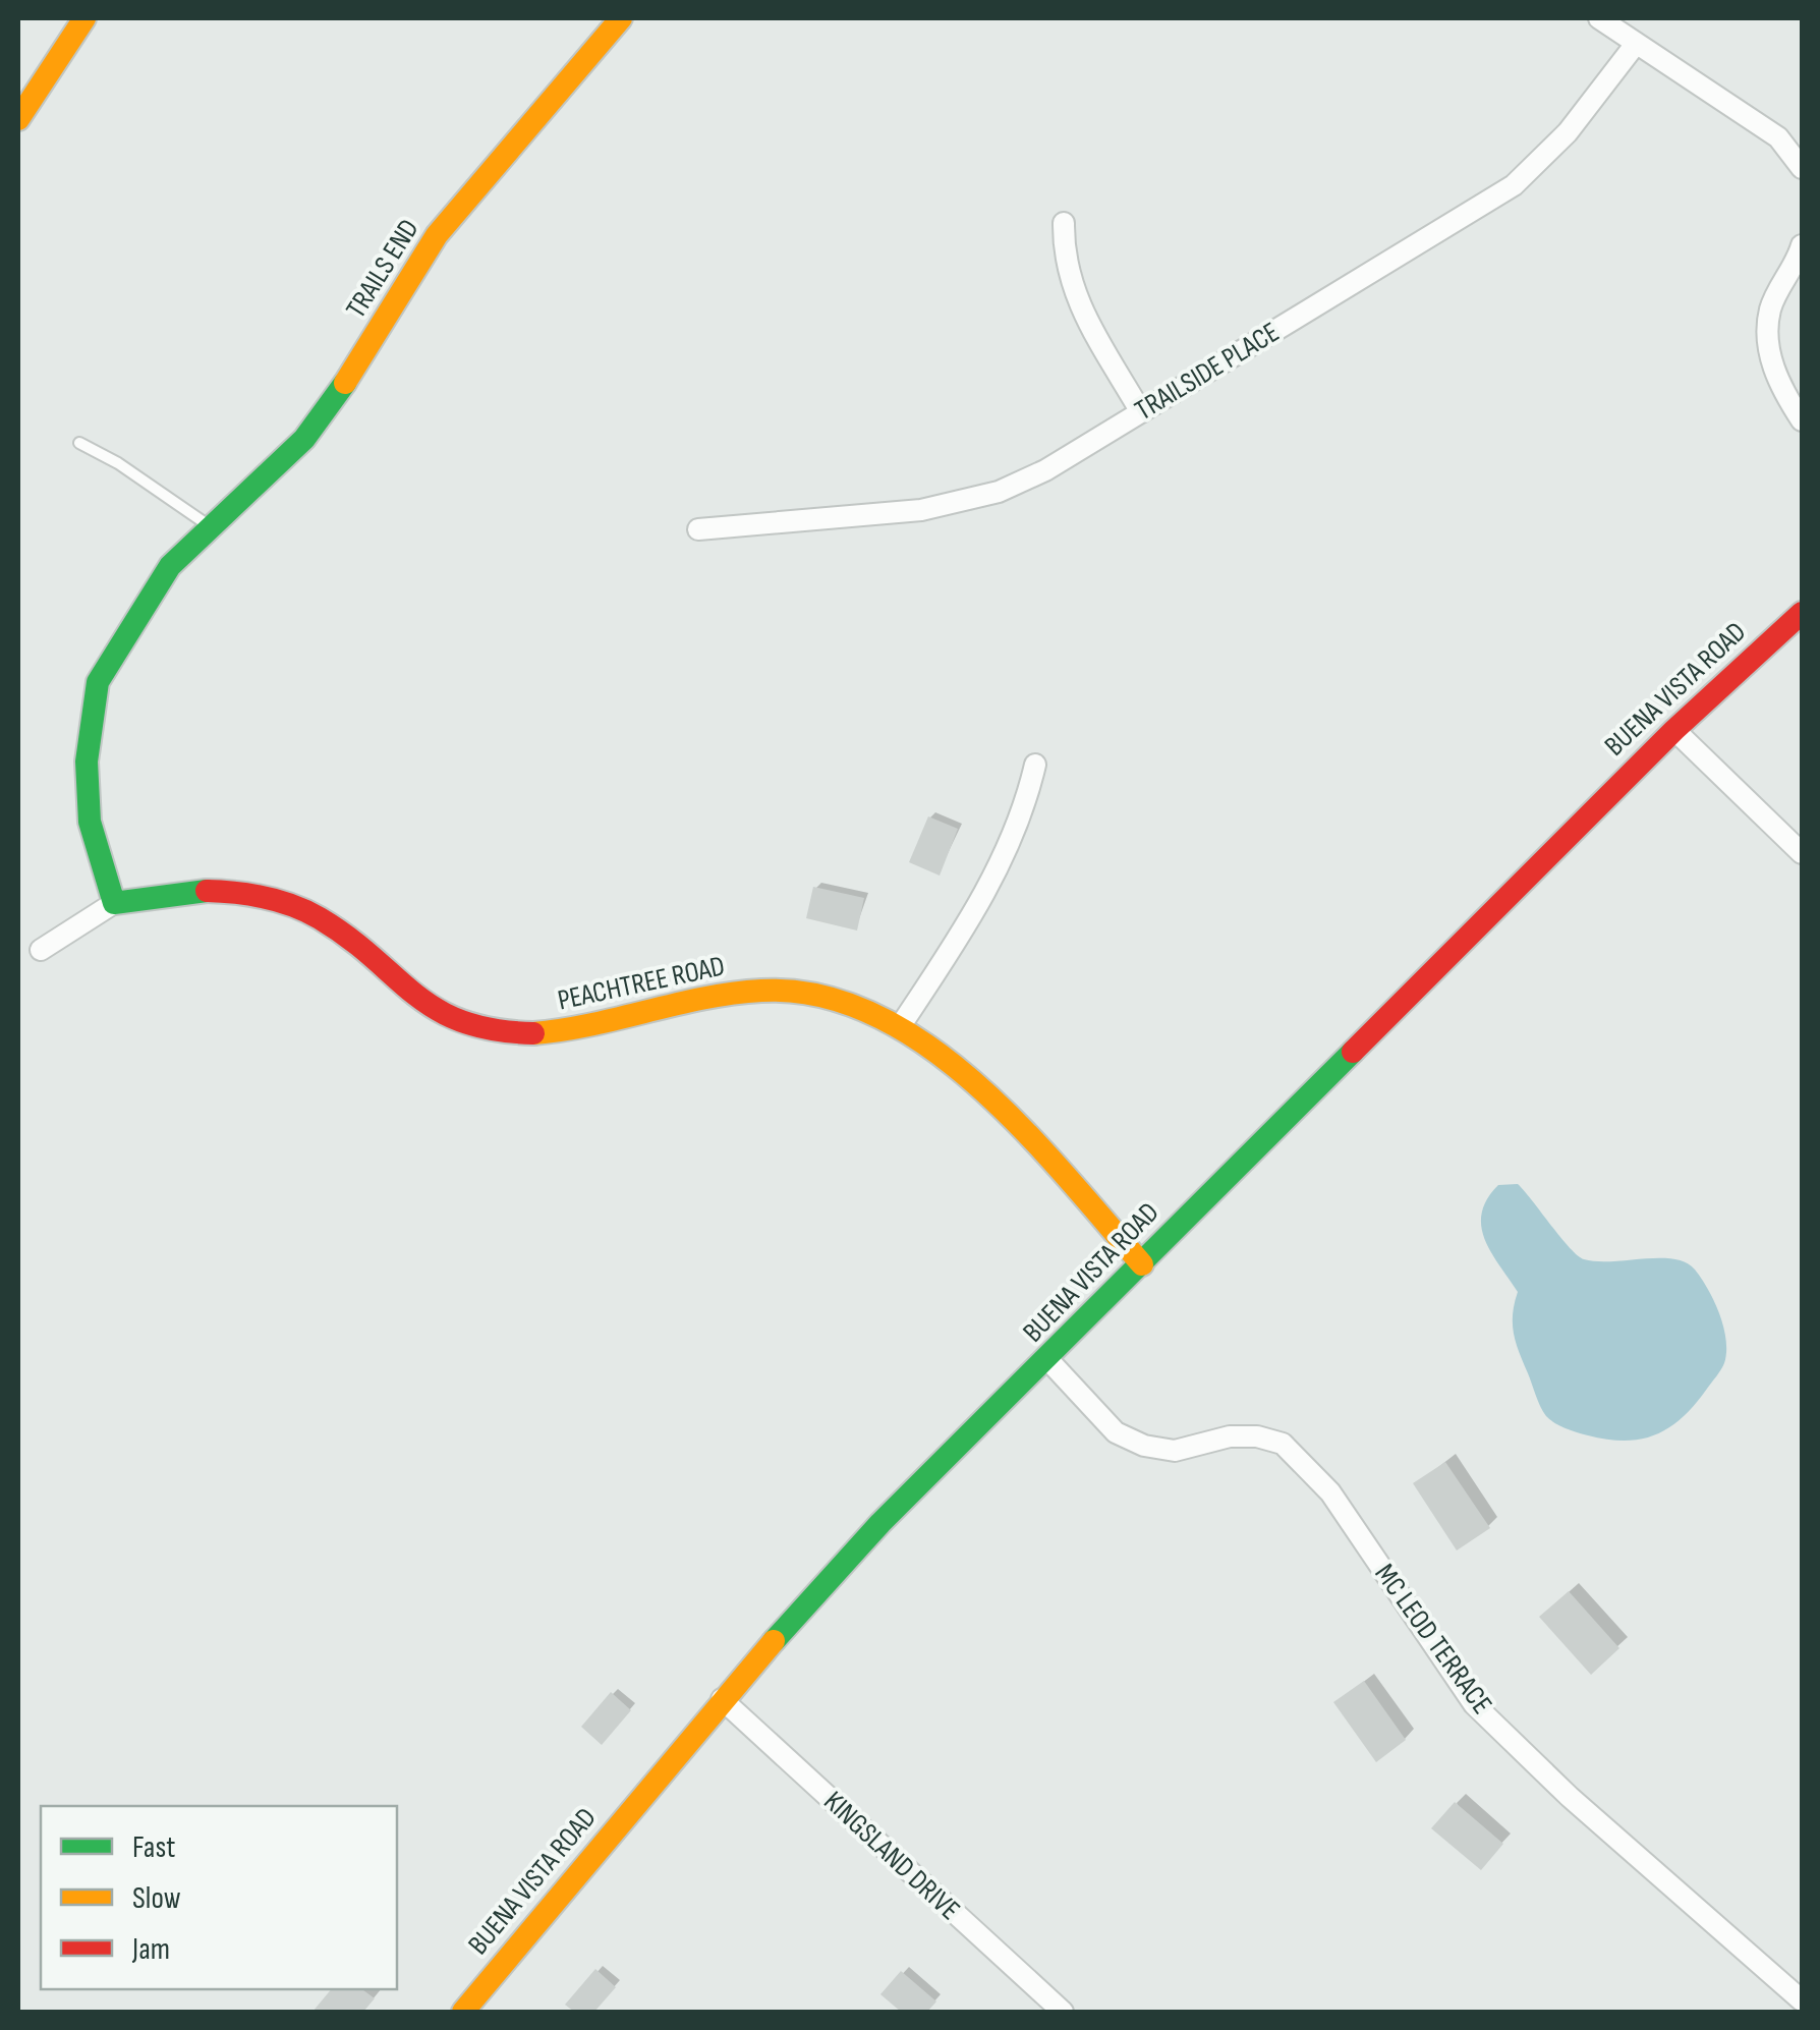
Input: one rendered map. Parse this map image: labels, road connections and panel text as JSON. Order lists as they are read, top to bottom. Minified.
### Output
{"streets":{"main road":["TRAILS END","BUENA VISTA ROAD","PEACHTREE ROAD"],"street":["TRAILSIDE PLACE","MC LEOD TERRACE","KINGSLAND DRIVE"]},"crossings":[["TRAILS END","PEACHTREE ROAD"],["BUENA VISTA ROAD","PEACHTREE ROAD"],["BUENA VISTA ROAD","MC LEOD TERRACE"],["BUENA VISTA ROAD","KINGSLAND DRIVE"]],"legend":["Fast","Slow","Jam"]}
